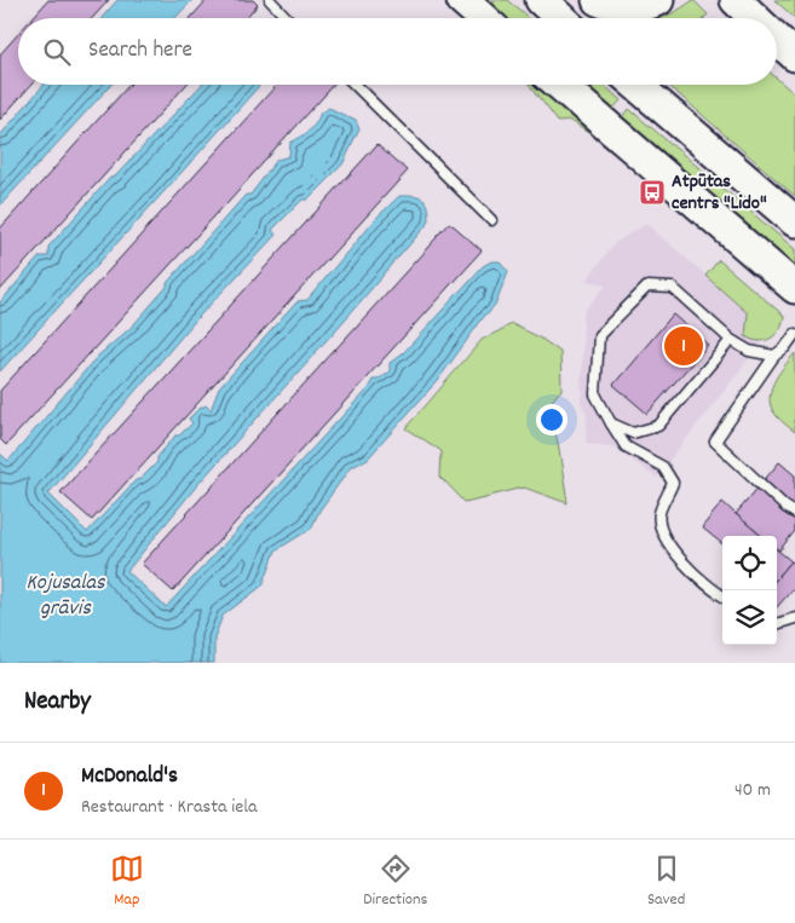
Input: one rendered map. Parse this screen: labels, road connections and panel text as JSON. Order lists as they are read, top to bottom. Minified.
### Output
{"water":["Kojusalas grāvis"],"places":{"bus stop":["Atpūtas centrs \"Lido\""]},"page":{"search":"Search here","pins":"1","heading":"Nearby","list":[{"mark":"1","name":"McDonald's","note":"Restaurant · Krasta iela","value":"40 m"}],"nav":["Map","Directions","Saved"]}}
